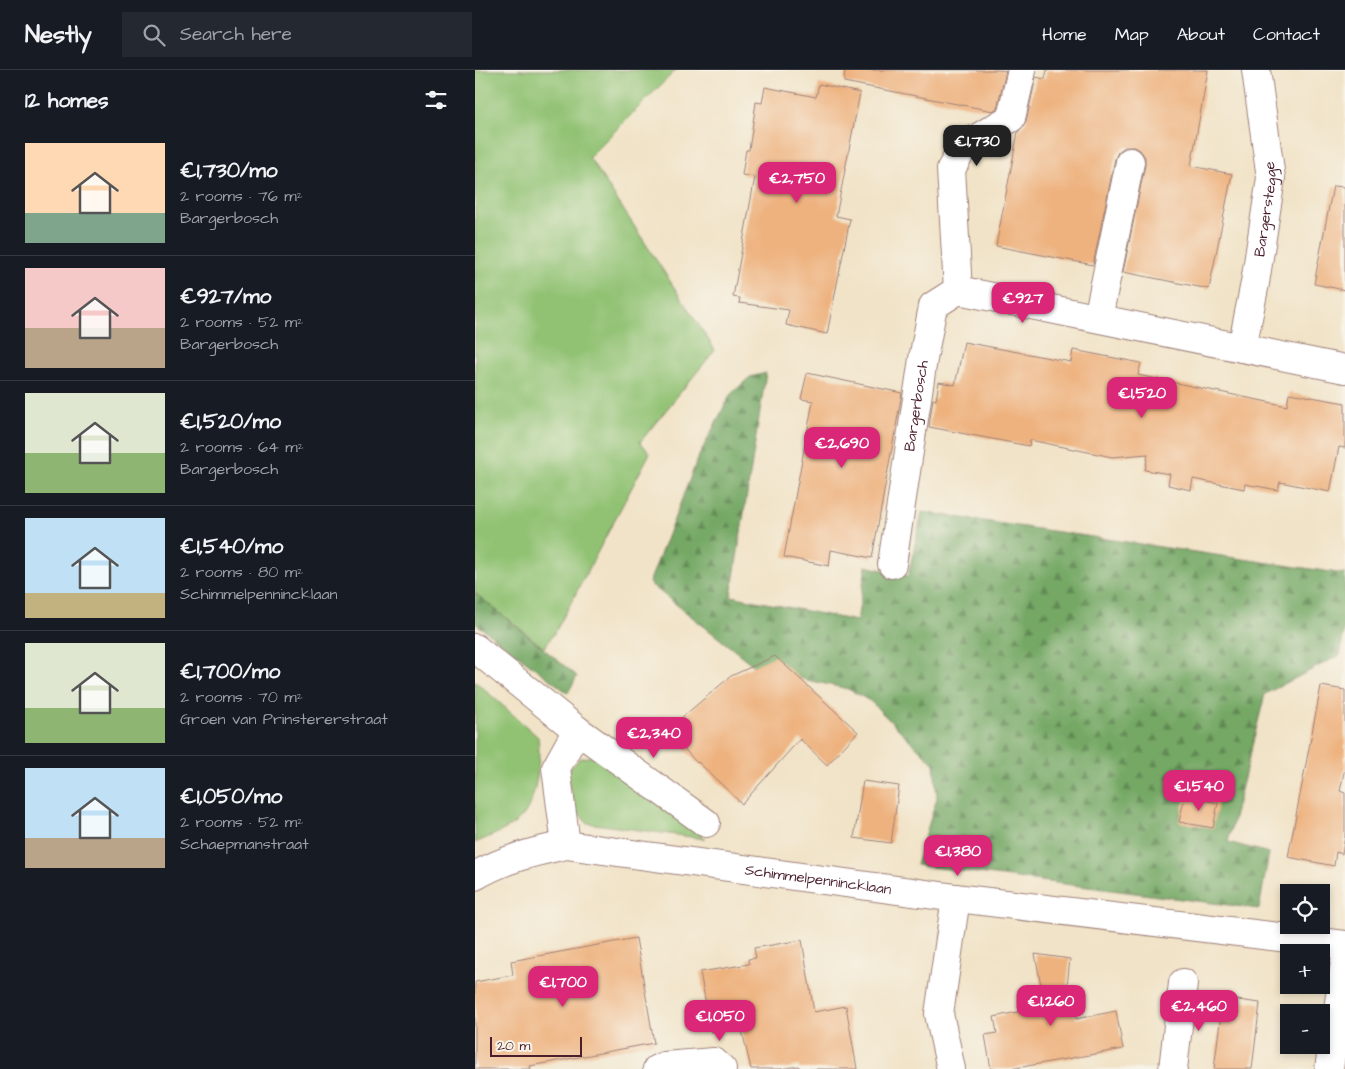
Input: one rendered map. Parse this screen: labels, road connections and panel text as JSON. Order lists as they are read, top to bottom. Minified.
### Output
{"streets":{"street":["Bargerstegge","Bargerbosch","Schimmelpennincklaan"]},"scale_bar":"20 m","page":{"header":"Nestly","search":"Search here","nav":["Home","Map","About","Contact"],"heading":"12 homes","price":["€1,730","€2,750","€927","€1,520","€2,690","€2,340","€1,540","€1,380","€1,700","€1,260","€2,460","€1,050"],"list":[{"name":"€1,730/mo","note":"2 rooms · 76 m² · Bargerbosch"},{"name":"€927/mo","note":"2 rooms · 52 m² · Bargerbosch"},{"name":"€1,520/mo","note":"2 rooms · 64 m² · Bargerbosch"},{"name":"€1,540/mo","note":"2 rooms · 80 m² · Schimmelpennincklaan"},{"name":"€1,700/mo","note":"2 rooms · 70 m² · Groen van Prinstererstraat"},{"name":"€1,050/mo","note":"2 rooms · 52 m² · Schaepmanstraat"}],"map_buttons":["+","−"],"scale":"20 m"}}
